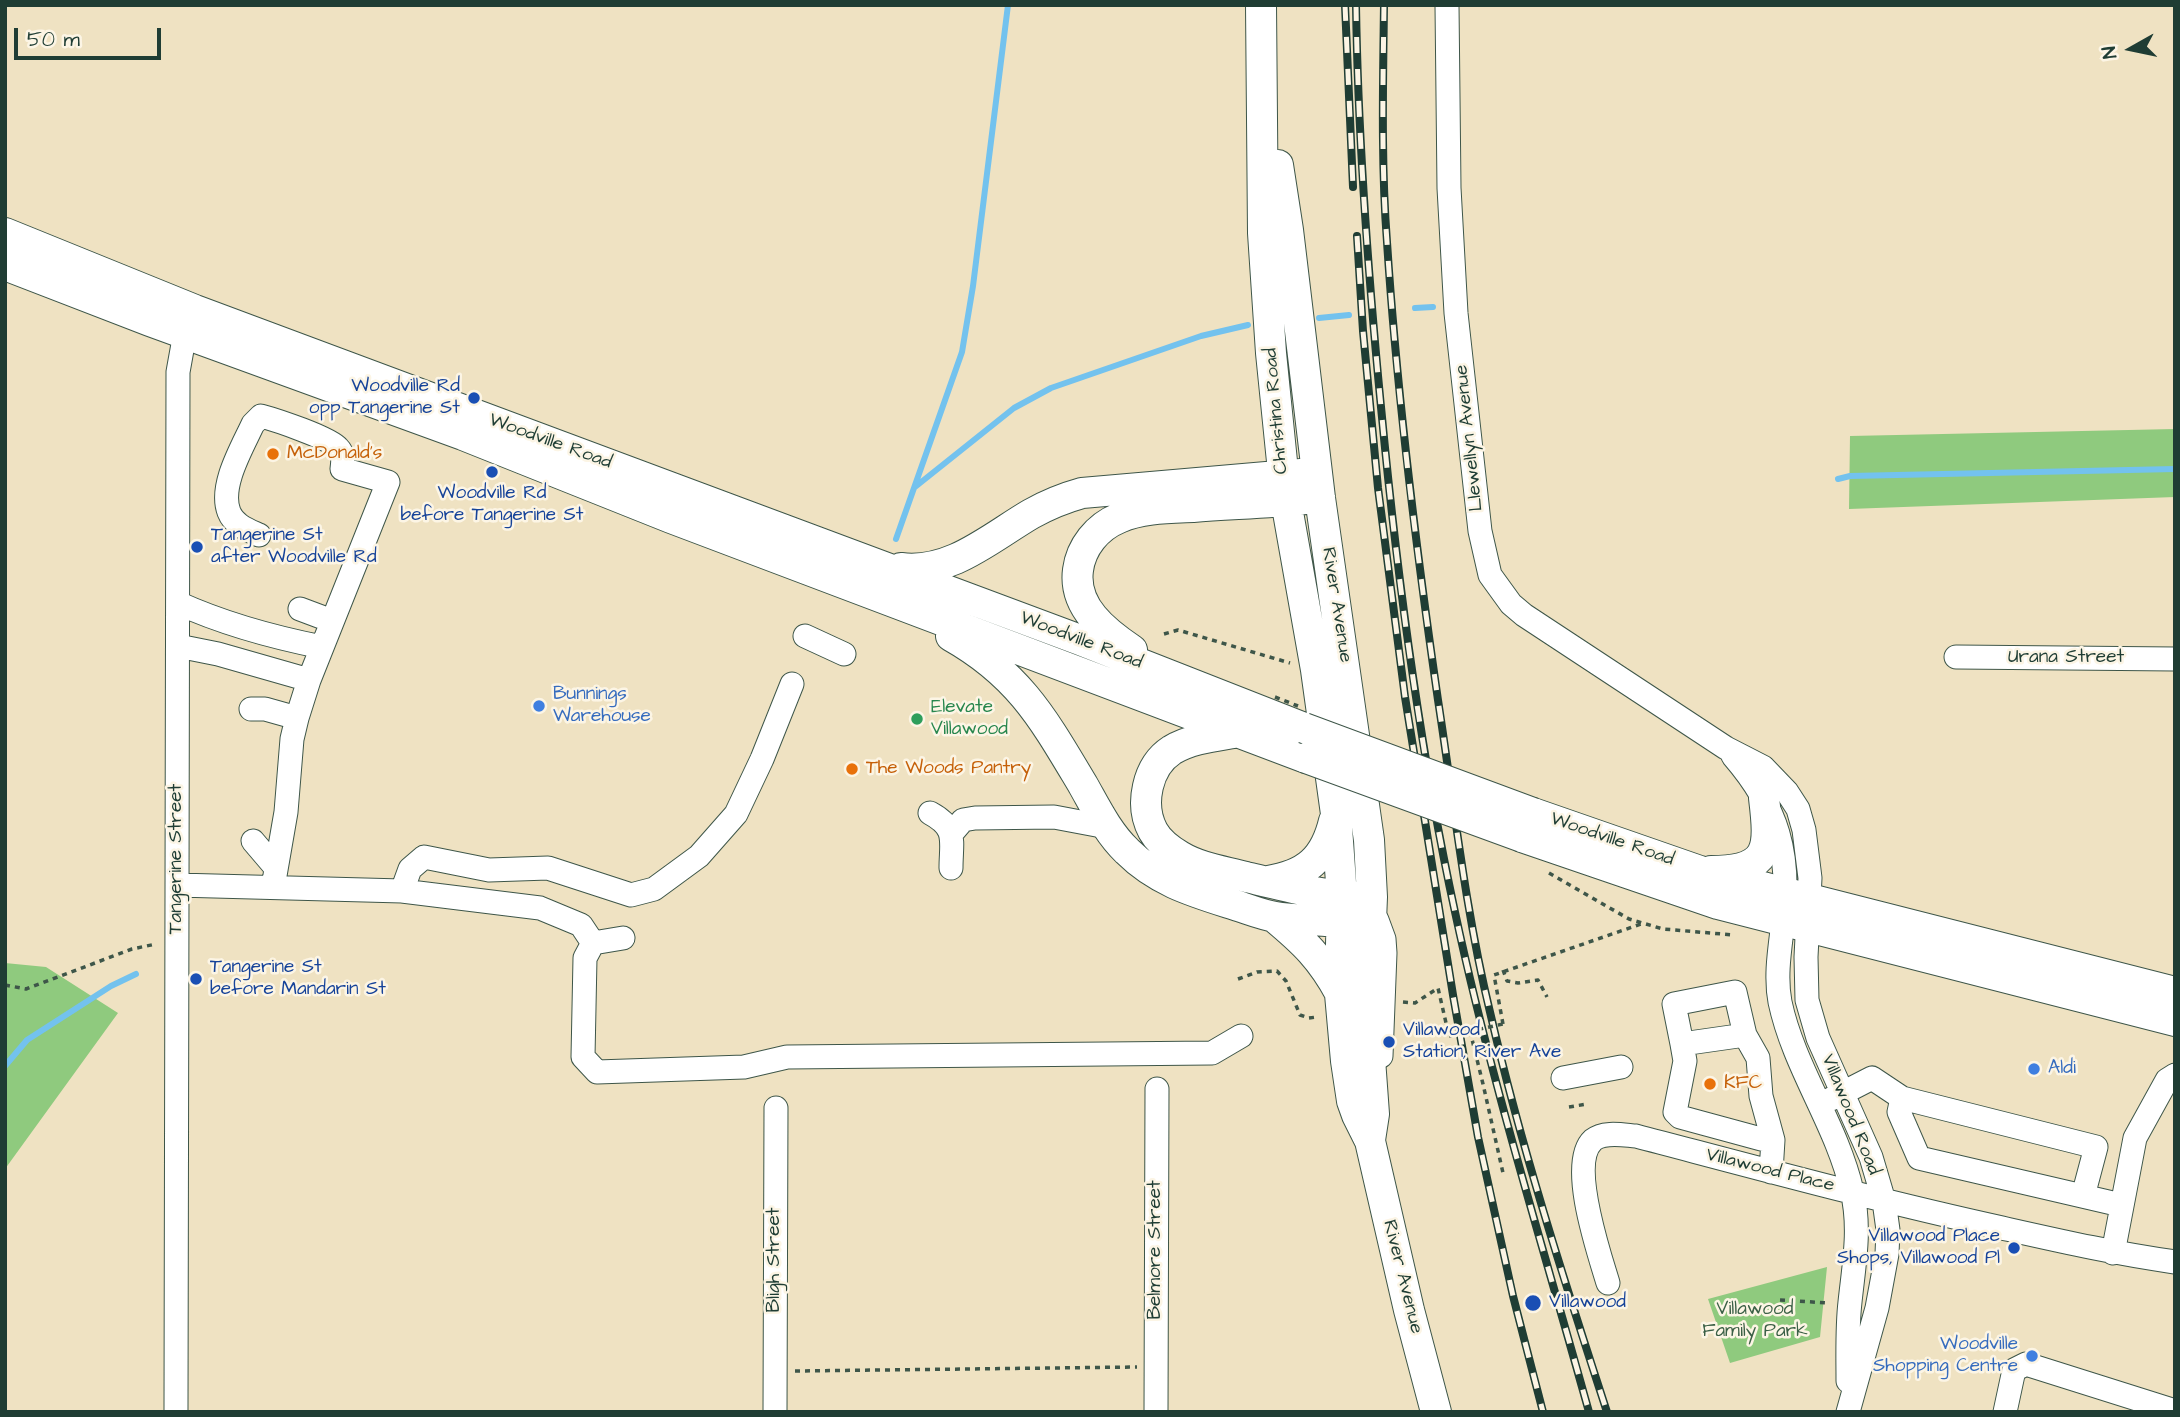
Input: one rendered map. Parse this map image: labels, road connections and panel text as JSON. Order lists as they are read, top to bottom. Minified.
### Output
{"streets":{"main road":["Christina Road","Woodville Road","River Avenue"],"street":["Llewellyn Avenue","Urana Street","Tangerine Street","Villawood Road","Villawood Place","Belmore Street","Bligh Street"]},"crossings":[["Christina Road","River Avenue"],["Llewellyn Avenue","Woodville Road"],["Llewellyn Avenue","Villawood Road"],["Woodville Road","Tangerine Street"],["Woodville Road","Villawood Road"],["Villawood Road","Villawood Place"]],"parks":["Villawood Family Park"],"places":["Woodville Rd opp Tangerine St","McDonald's","Woodville Rd before Tangerine St","Tangerine St after Woodville Rd","Bunnings Warehouse","Elevate Villawood","The Woods Pantry","Tangerine St before Mandarin St","Villawood Station, River Ave","Aldi","KFC","Villawood Place Shops, Villawood Pl","Villawood","Woodville Shopping Centre"],"scale_bar":"50 m","north":"left"}
